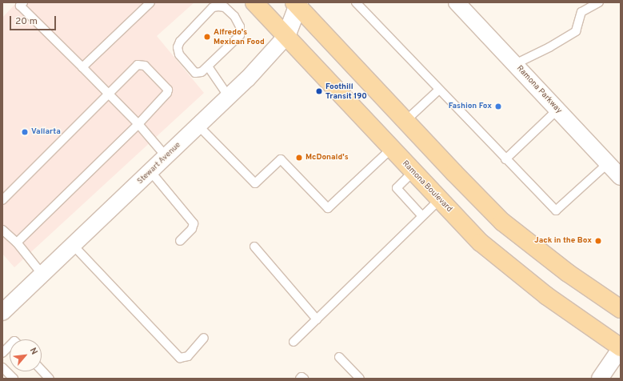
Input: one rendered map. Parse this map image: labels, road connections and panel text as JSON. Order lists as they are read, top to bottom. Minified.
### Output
{"streets":{"main road":["Ramona Boulevard"],"street":["Ramona Parkway","Stewart Avenue"]},"crossings":[["Stewart Avenue","Ramona Boulevard"]],"places":["Alfredo's Mexican Food","Foothill Transit 190","Fashion Fox","Vallarta","McDonald's","Jack in the Box"],"scale_bar":"20 m","north":"top right"}
